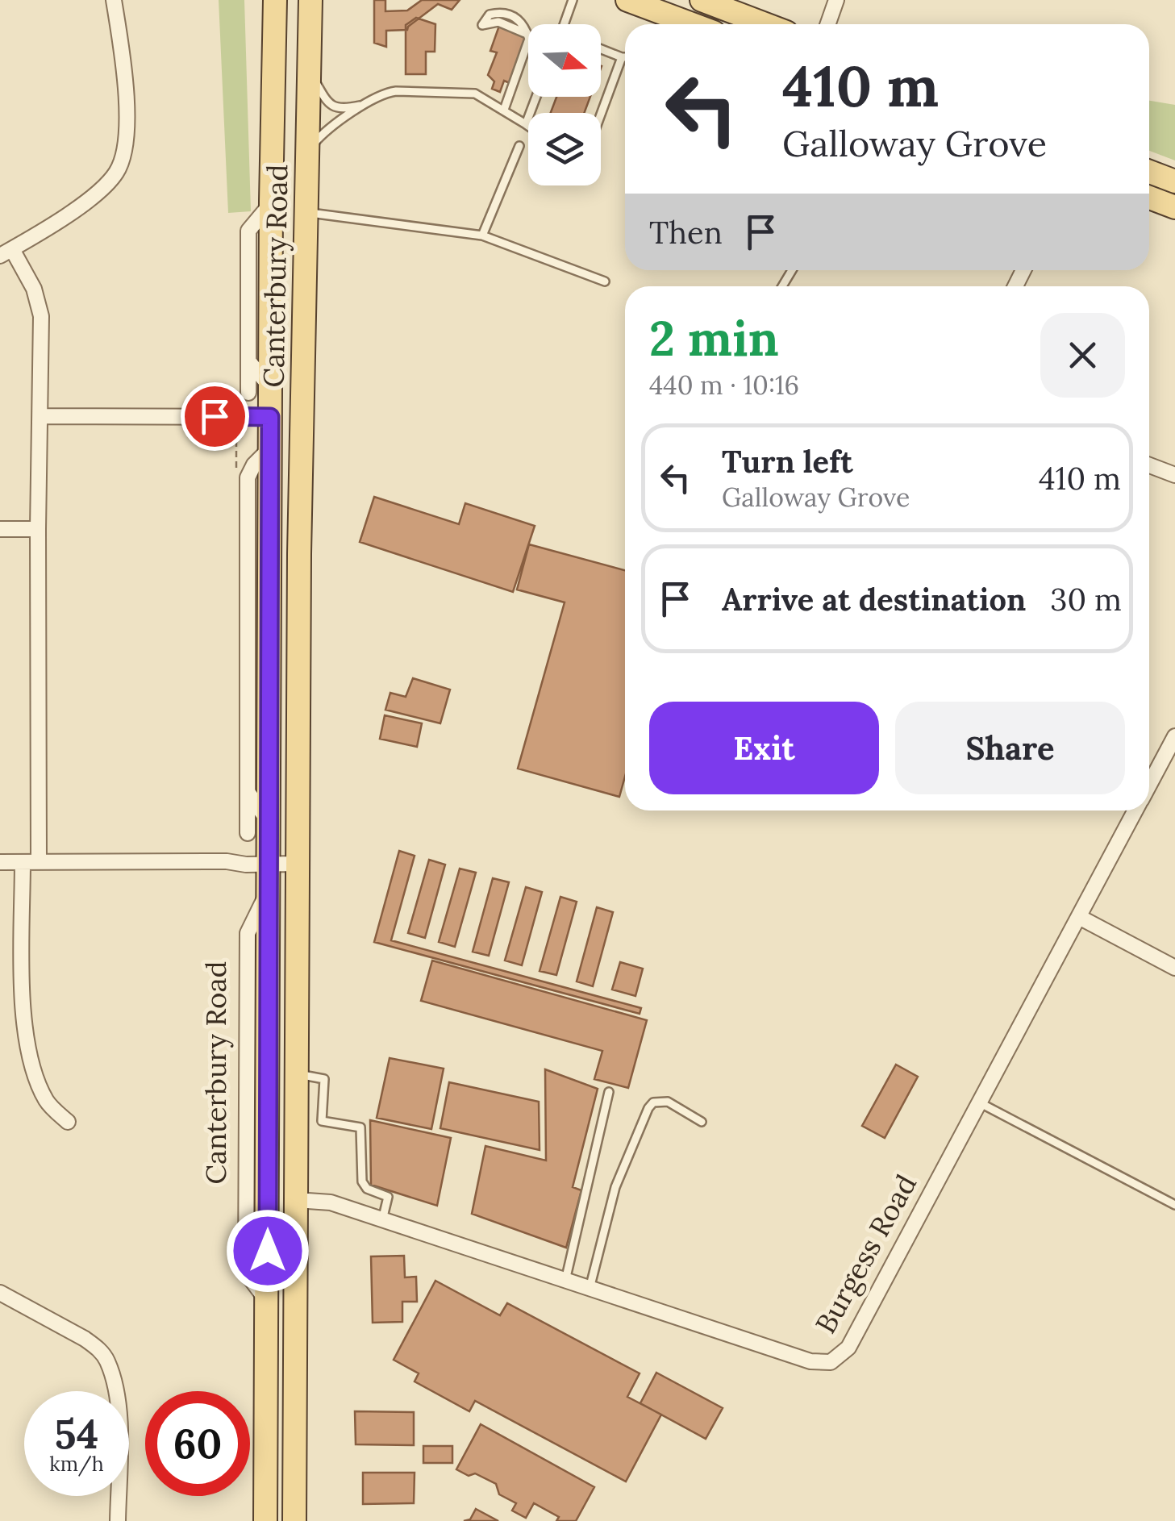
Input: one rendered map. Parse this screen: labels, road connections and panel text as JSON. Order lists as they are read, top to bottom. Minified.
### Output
{"streets":{"main road":["Canterbury Road"],"street":["Burgess Road"]},"crossings":[["Canterbury Road","Burgess Road"]],"north":"right","page":{"turn":["410 m","Galloway Grove"],"then":"Then","heading":["2 min","440 m · 10:16"],"list":[{"name":"Turn left","note":"Galloway Grove","value":"410 m"},{"name":"Arrive at destination","value":"30 m"}],"buttons":["Exit","Share"],"speed":"54 km/h","limit":"60"}}
